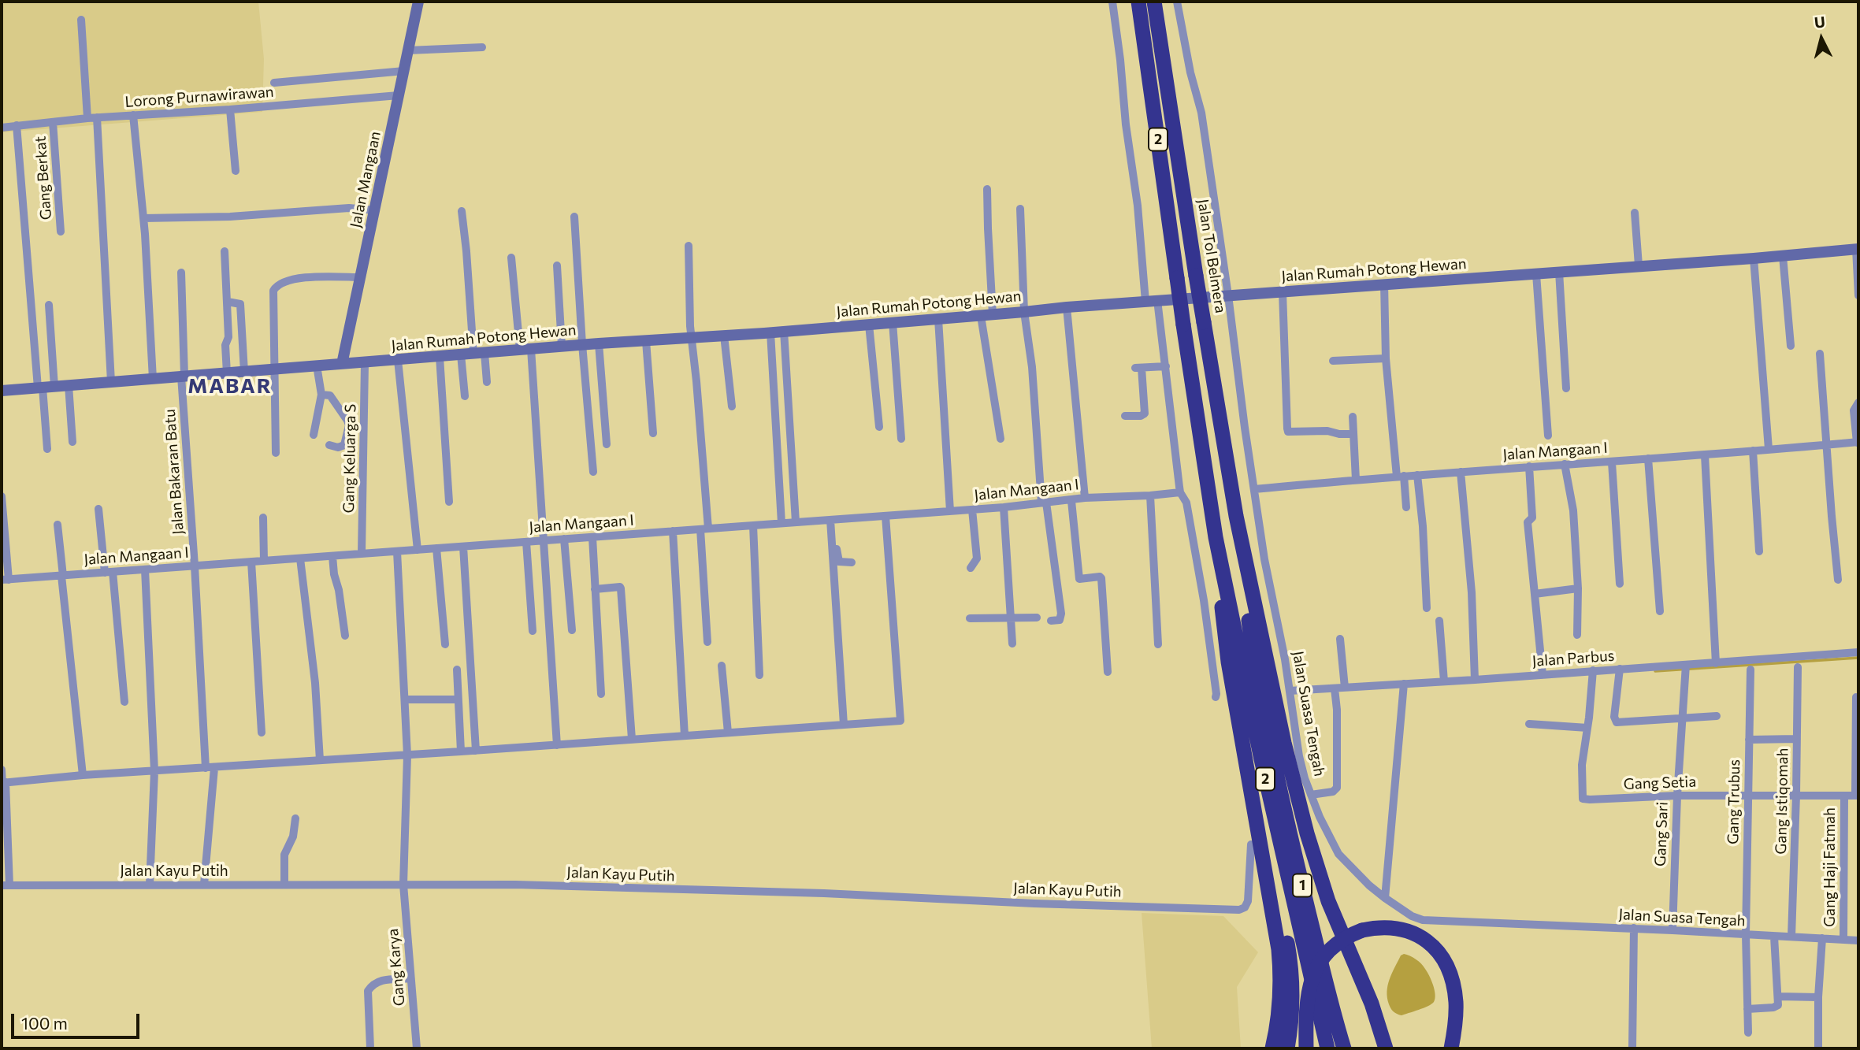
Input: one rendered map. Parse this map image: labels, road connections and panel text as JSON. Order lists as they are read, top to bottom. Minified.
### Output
{"streets":{"highway":["2","Jalan Tol Belmera","1"],"street":["Lorong Purnawirawan","Gang Berkat","Jalan Mangaan","Jalan Rumah Potong Hewan","Jalan Mangaan I","Gang Keluarga S","Jalan Bakaran Batu","Jalan Parbus","Jalan Suasa Tengah","Gang Setia","Gang Istiqomah","Gang Trubus","Gang Sari","Gang Haji Fatmah","Jalan Kayu Putih","Gang Karya"]},"crossings":[["Lorong Purnawirawan","Gang Berkat"],["Lorong Purnawirawan","Jalan Mangaan"],["2","Jalan Tol Belmera"],["2","1"],["Jalan Mangaan","Jalan Rumah Potong Hewan"],["Jalan Rumah Potong Hewan","Gang Keluarga S"],["Jalan Rumah Potong Hewan","Jalan Bakaran Batu"],["Jalan Rumah Potong Hewan","Jalan Suasa Tengah"],["Jalan Mangaan I","Gang Keluarga S"],["Jalan Mangaan I","Jalan Bakaran Batu"],["Jalan Mangaan I","Jalan Suasa Tengah"],["Jalan Mangaan I","Gang Karya"],["Jalan Bakaran Batu","Jalan Kayu Putih"],["Jalan Parbus","Jalan Suasa Tengah"],["Jalan Parbus","Gang Setia"],["Jalan Parbus","Gang Sari"],["Jalan Suasa Tengah","Gang Istiqomah"],["Jalan Suasa Tengah","Gang Trubus"],["Jalan Suasa Tengah","Gang Sari"],["Jalan Suasa Tengah","Gang Haji Fatmah"],["Gang Setia","Gang Istiqomah"],["Gang Setia","Gang Trubus"],["Gang Setia","Gang Sari"],["Gang Setia","Gang Haji Fatmah"],["Jalan Kayu Putih","Gang Karya"]],"districts":["MABAR"],"scale_bar":"100 m","north":"top"}
